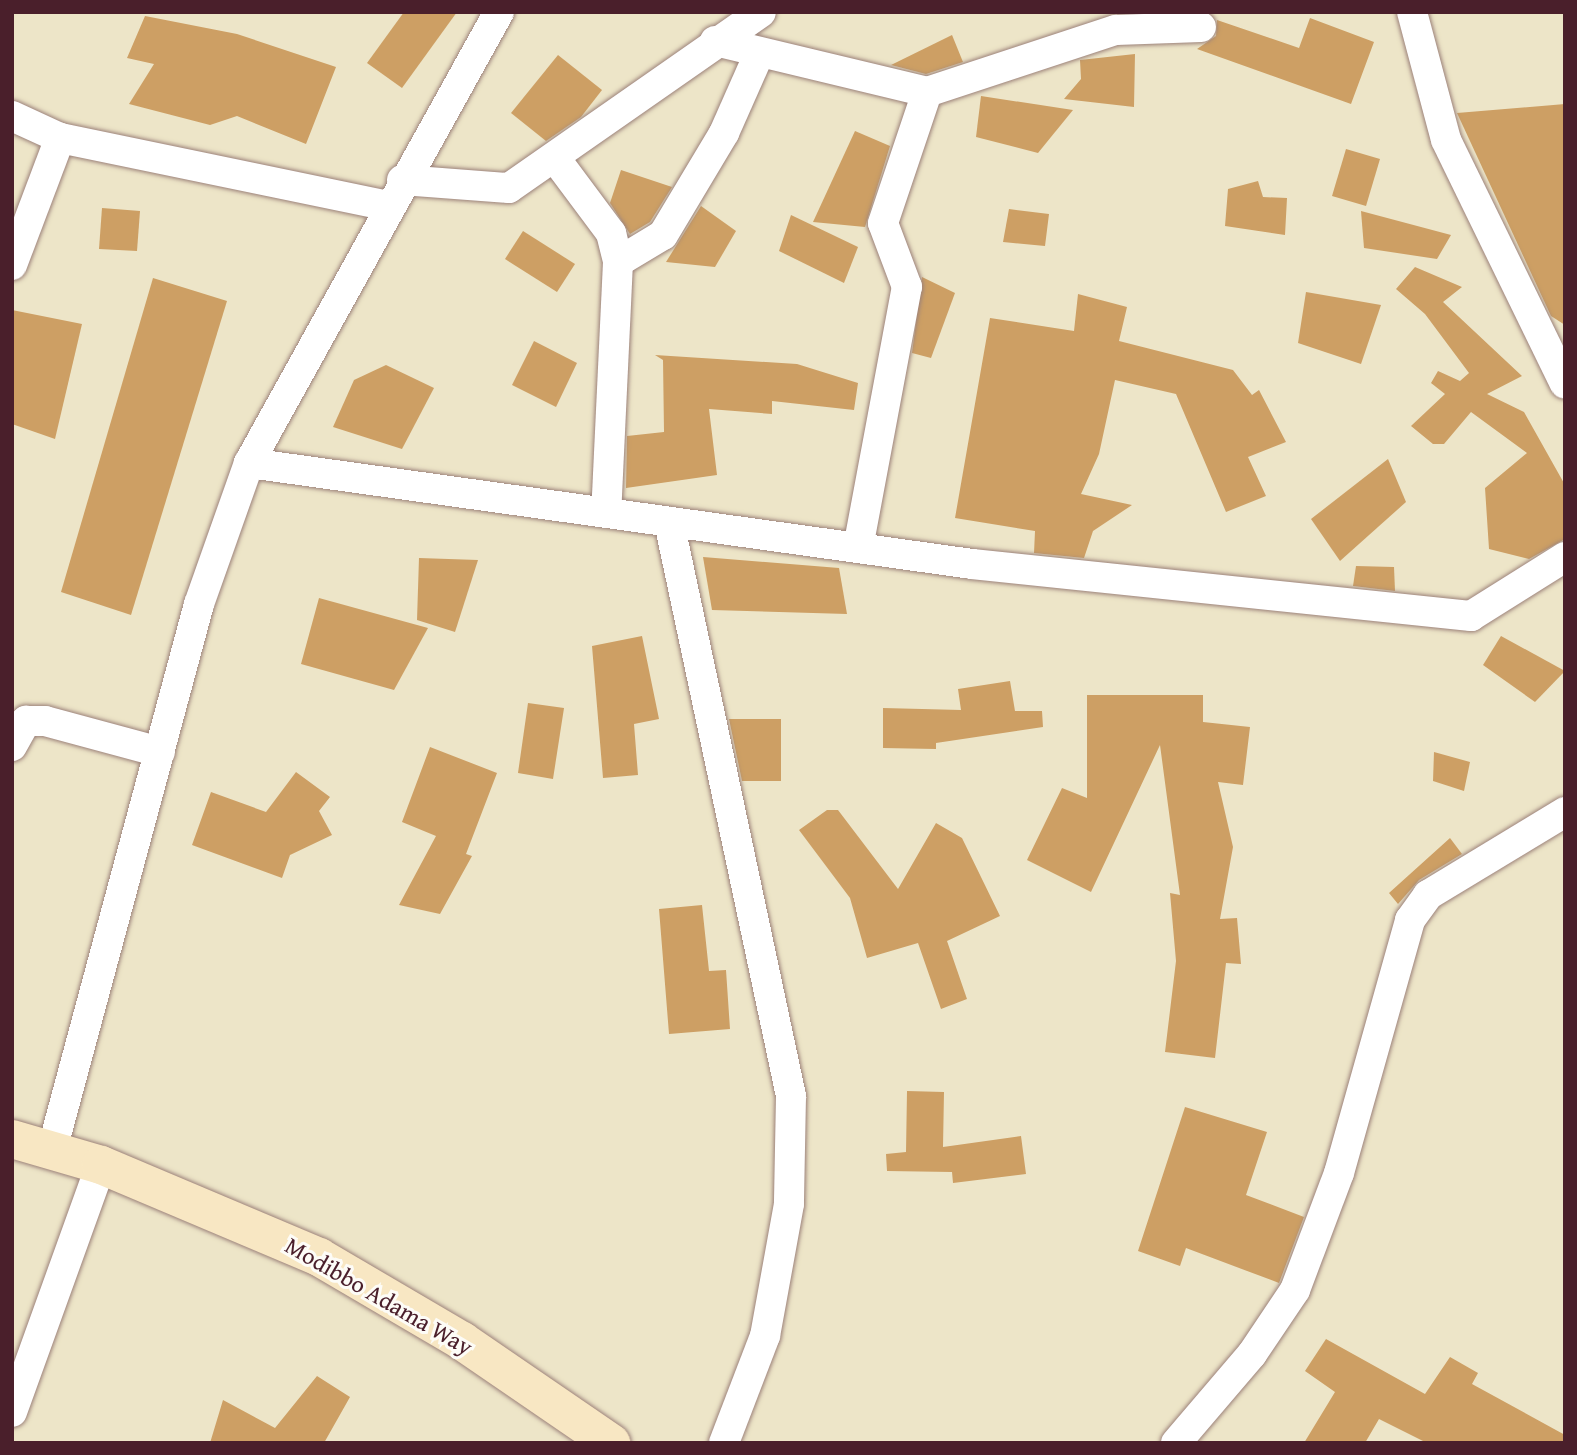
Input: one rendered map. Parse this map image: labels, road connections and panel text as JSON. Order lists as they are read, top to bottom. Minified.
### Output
{"streets":{"main road":["Modibbo Adama Way"]}}
